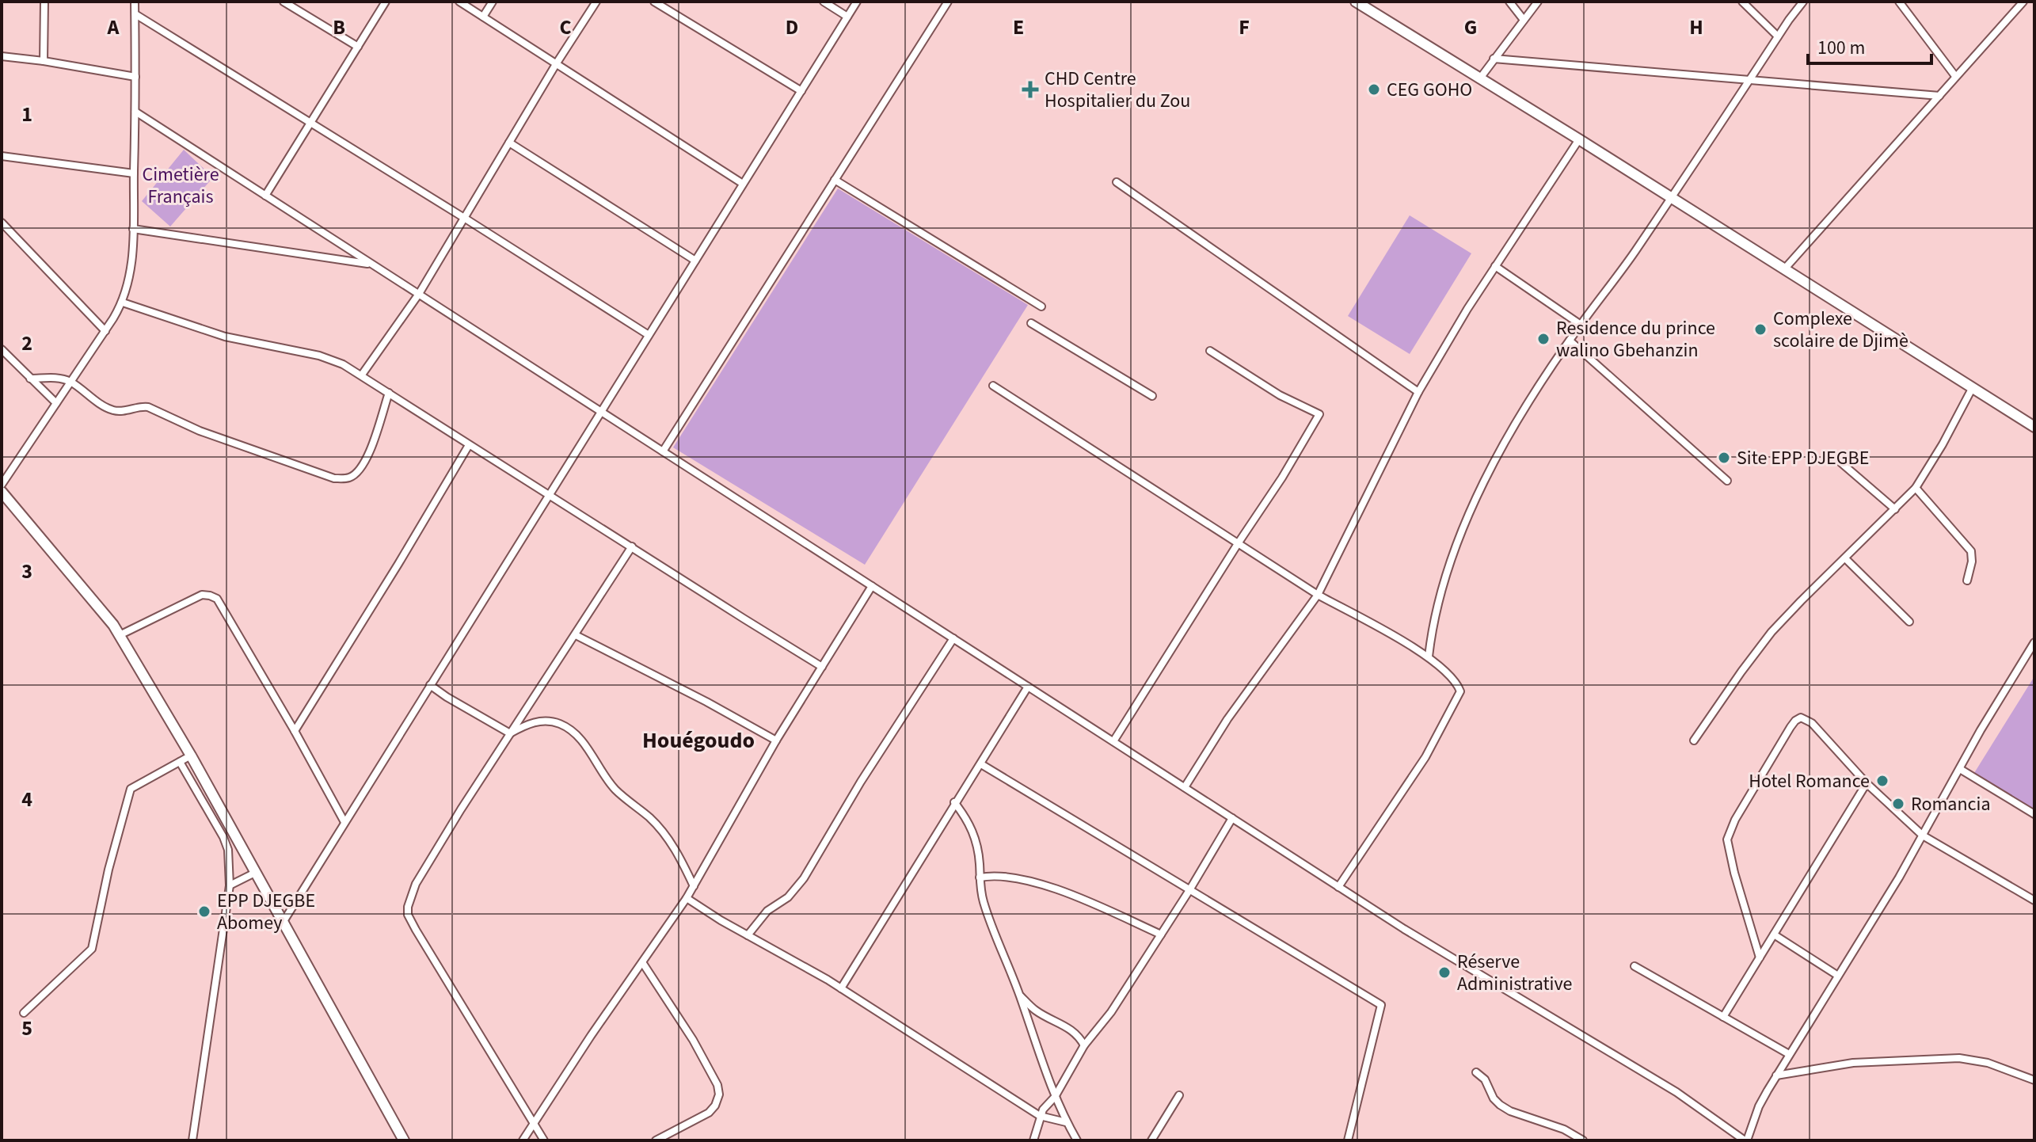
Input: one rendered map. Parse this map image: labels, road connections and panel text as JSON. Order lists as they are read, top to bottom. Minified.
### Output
{"districts":["Houégoudo"],"parks":["Cimetière Français"],"places":{"health":["CHD Centre Hospitalier du Zou"],"other":["CEG GOHO","Complexe scolaire de Djimè","Residence du prince walino Gbehanzin","Site EPP DJEGBE","Hotel Romance","Romancia","EPP DJEGBE Abomey","Réserve Administrative"]},"scale_bar":"100 m","grid":{"columns":["A","B","C","D","E","F","G","H"],"rows":["1","2","3","4","5"]}}
